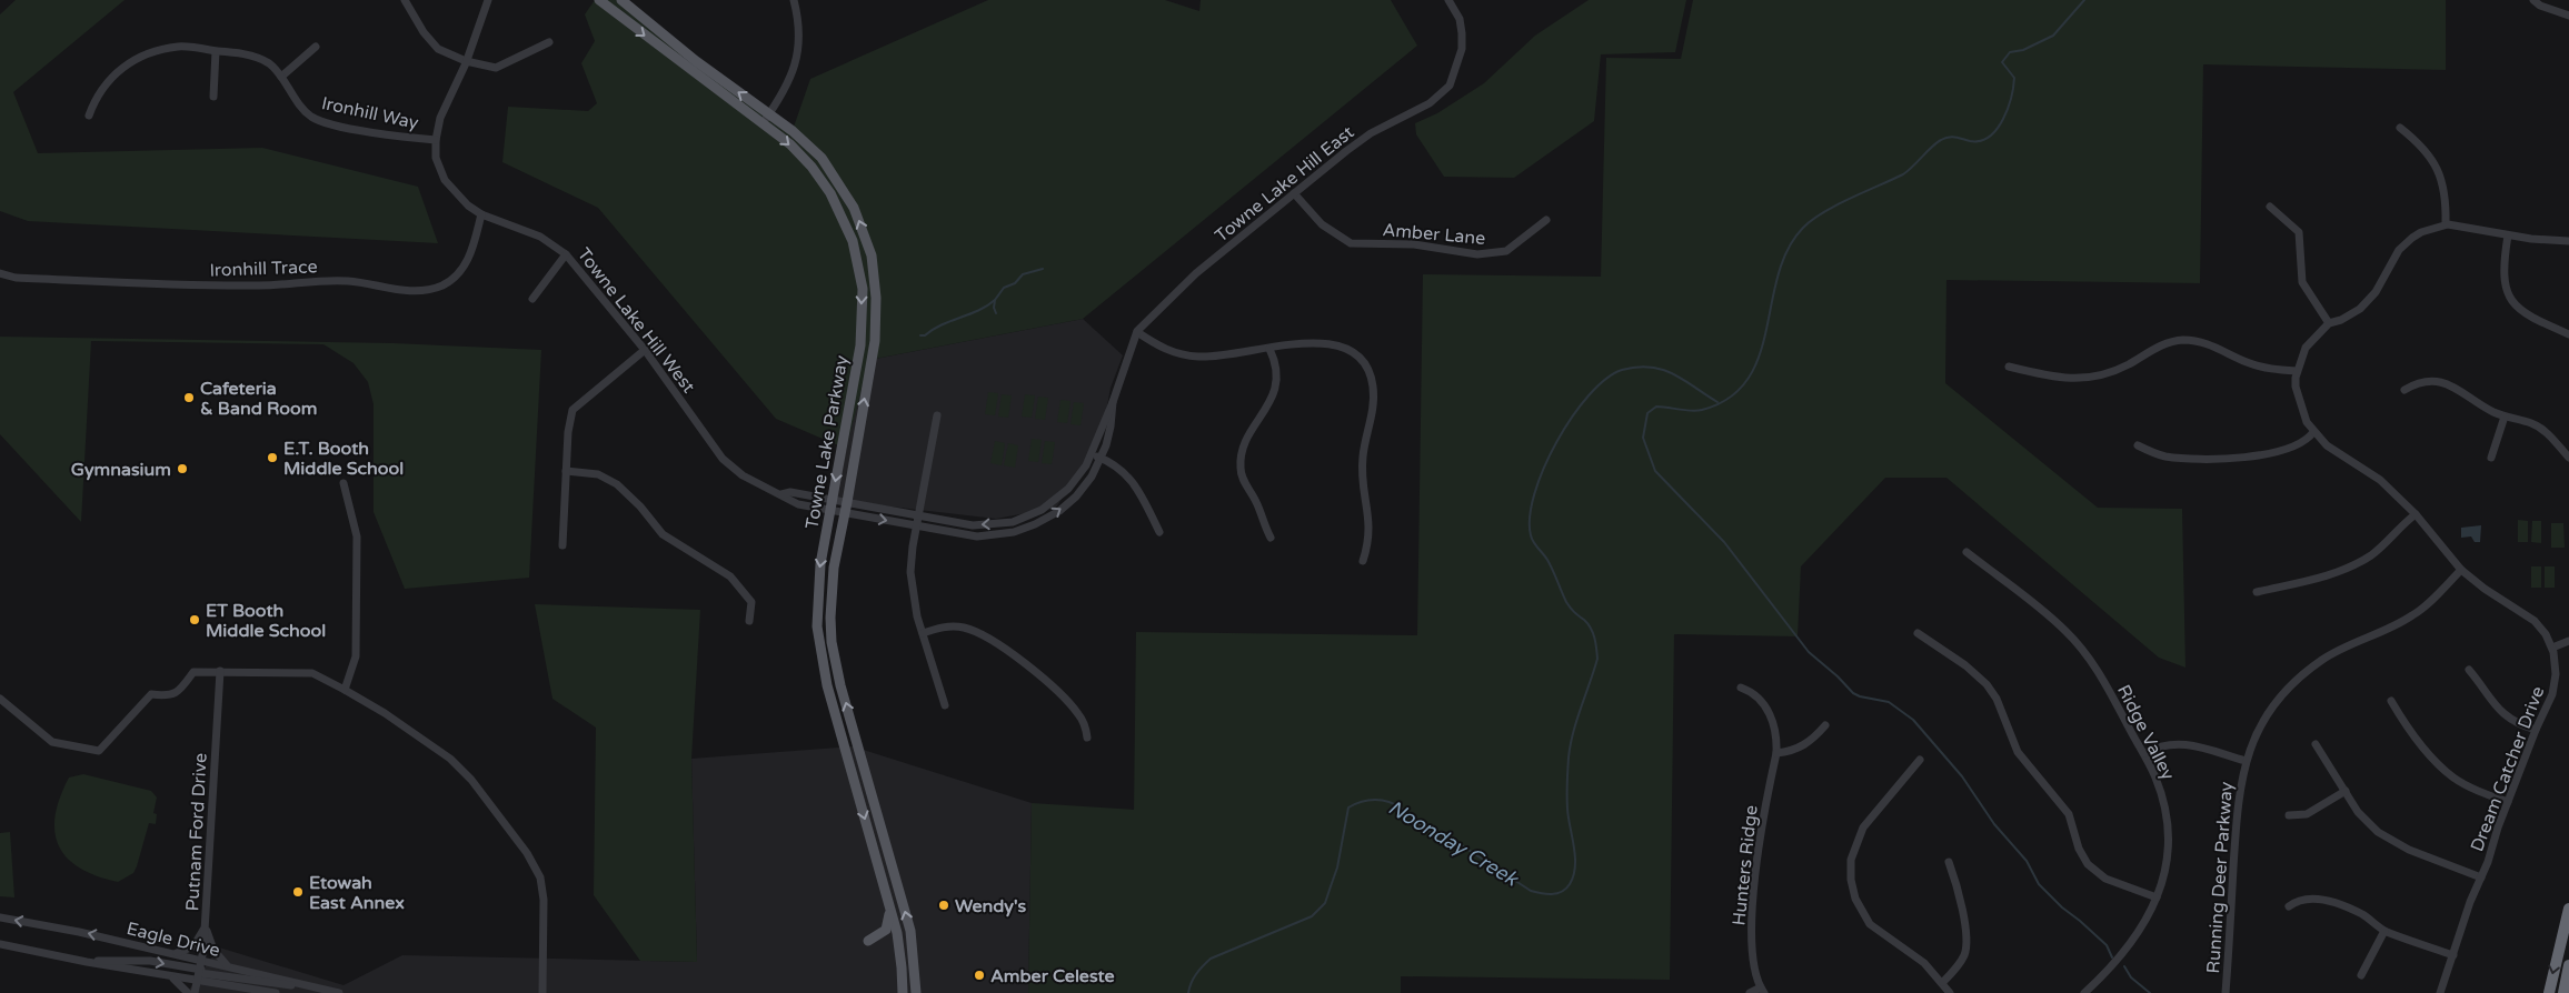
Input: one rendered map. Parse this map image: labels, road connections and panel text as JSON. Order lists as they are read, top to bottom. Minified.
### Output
{"streets":{"main road":["Towne Lake Parkway"],"street":["Ironhill Way","Towne Lake Hill East","Amber Lane","Ironhill Trace","Towne Lake Hill West","Ridge Valley","Dream Catcher Drive","Putnam Ford Drive","Hunters Ridge","Running Deer Parkway","Eagle Drive"]},"crossings":[["Ironhill Way","Towne Lake Hill West"],["Towne Lake Hill East","Amber Lane"],["Towne Lake Hill East","Towne Lake Hill West"],["Towne Lake Hill East","Towne Lake Parkway"],["Ironhill Trace","Towne Lake Hill West"],["Towne Lake Hill West","Towne Lake Parkway"],["Dream Catcher Drive","Running Deer Parkway"],["Putnam Ford Drive","Eagle Drive"]],"water":["Noonday Creek"],"places":["Cafeteria & Band Room","E.T. Booth Middle School","Gymnasium","ET Booth Middle School","Etowah East Annex","Wendy's","Amber Celeste"]}
